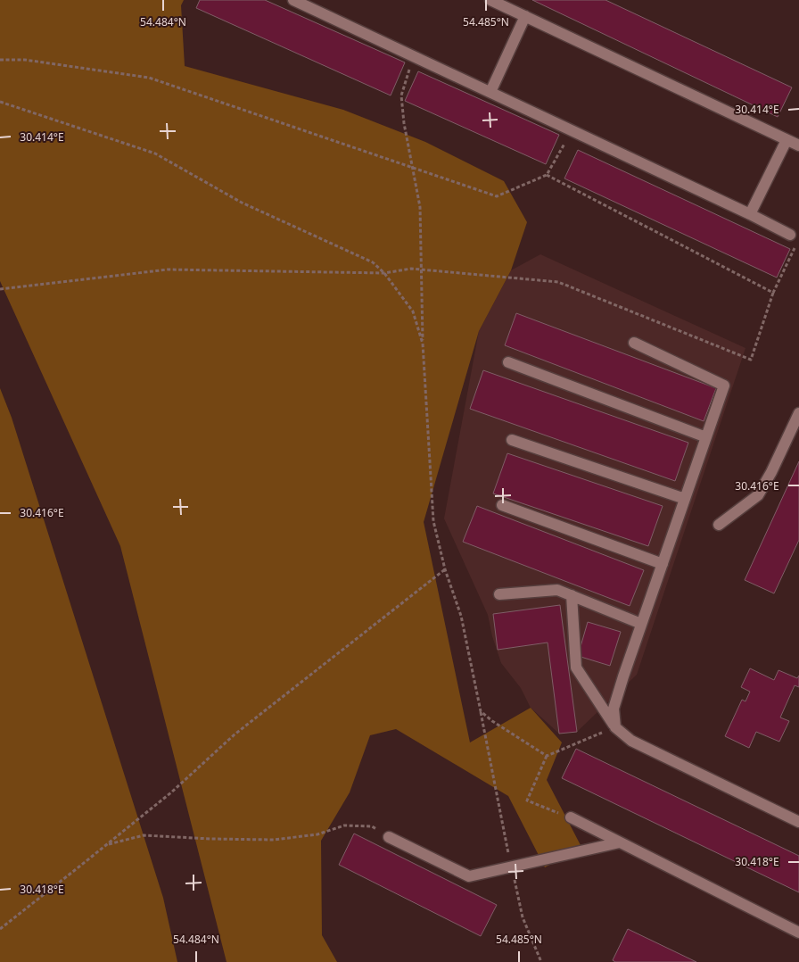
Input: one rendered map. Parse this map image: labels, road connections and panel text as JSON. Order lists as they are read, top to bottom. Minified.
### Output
{"coordinates":["54.484°N","54.485°N","30.414°E","30.416°E","30.418°E"]}
